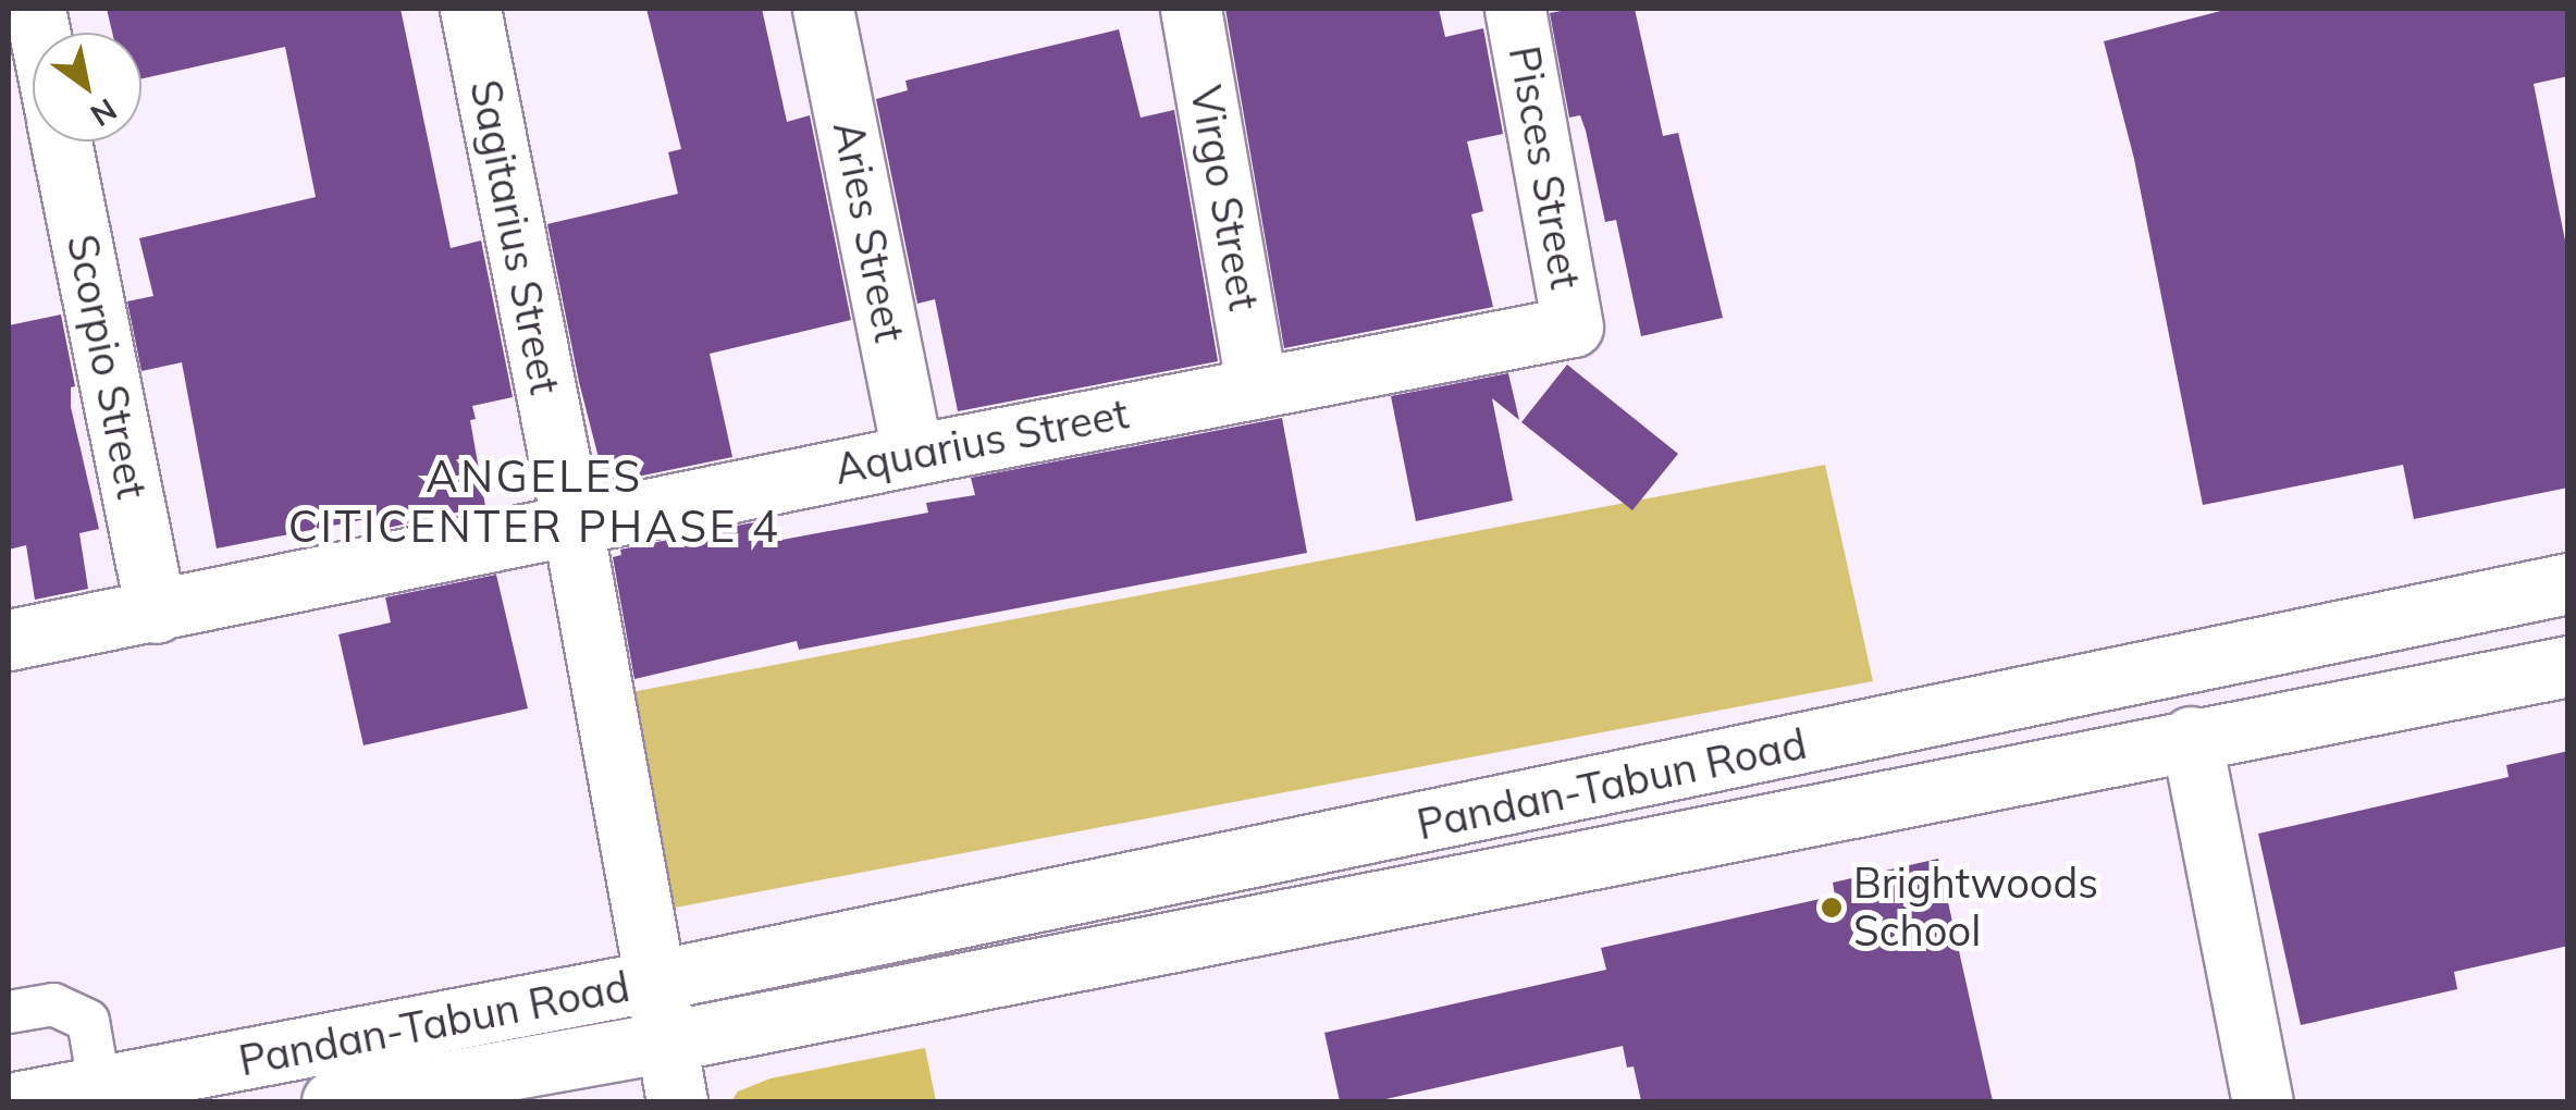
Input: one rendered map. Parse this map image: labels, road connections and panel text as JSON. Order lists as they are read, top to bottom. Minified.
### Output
{"streets":{"street":["Pisces Street","Virgo Street","Aries Street","Sagitarius Street","Scorpio Street","Aquarius Street","Pandan-Tabun Road"]},"crossings":[["Pisces Street","Aquarius Street"],["Virgo Street","Aquarius Street"],["Aries Street","Aquarius Street"],["Sagitarius Street","Aquarius Street"],["Sagitarius Street","Pandan-Tabun Road"],["Scorpio Street","Aquarius Street"]],"districts":["ANGELES CITICENTER PHASE 4"],"places":["Brightwoods School"],"north":"bottom right"}
